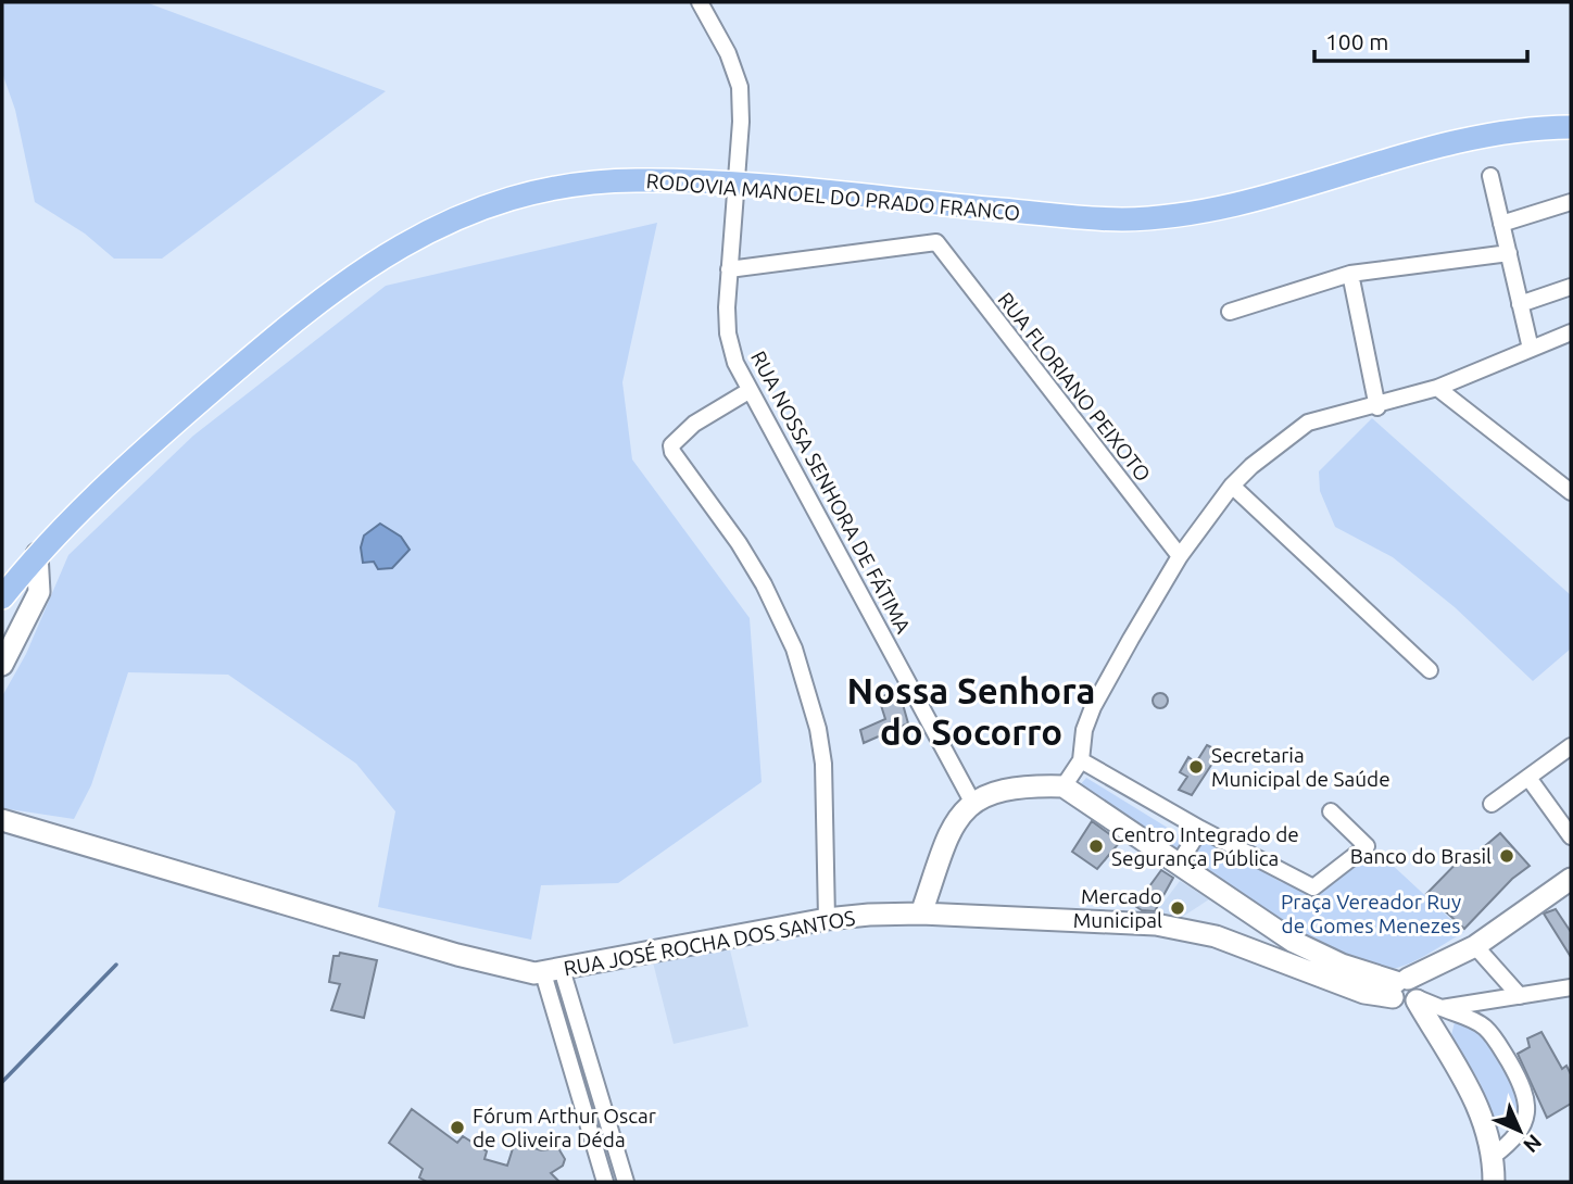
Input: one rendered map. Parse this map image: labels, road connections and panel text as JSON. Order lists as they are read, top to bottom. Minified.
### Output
{"streets":{"main road":["RODOVIA MANOEL DO PRADO FRANCO"],"street":["RUA FLORIANO PEIXOTO","RUA NOSSA SENHORA DE FÁTIMA","RUA JOSÉ ROCHA DOS SANTOS"]},"crossings":[["RODOVIA MANOEL DO PRADO FRANCO","RUA NOSSA SENHORA DE FÁTIMA"],["RUA FLORIANO PEIXOTO","RUA NOSSA SENHORA DE FÁTIMA"]],"districts":["Nossa Senhora do Socorro"],"parks":["Praça Vereador Ruy de Gomes Menezes"],"places":["Secretaria Municipal de Saúde","Centro Integrado de Segurança Pública","Banco do Brasil","Mercado Municipal","Fórum Arthur Oscar de Oliveira Déda"],"scale_bar":"100 m","north":"bottom right"}
